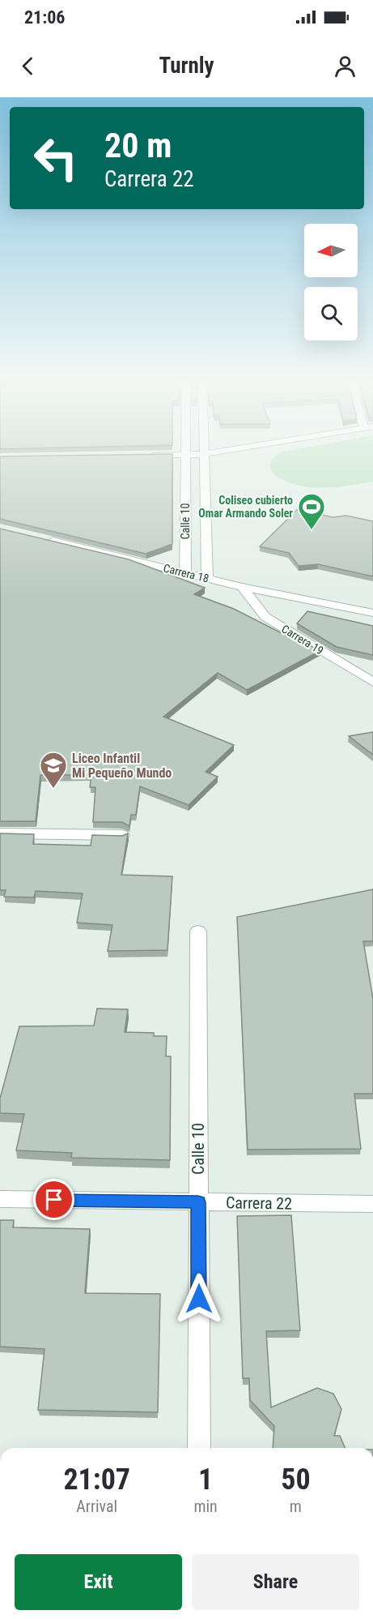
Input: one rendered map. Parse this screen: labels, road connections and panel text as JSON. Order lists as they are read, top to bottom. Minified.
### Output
{"streets":{"street":["Calle 10","Carrera 18","Carrera 19","Carrera 22"]},"crossings":[["Calle 10","Carrera 18"],["Calle 10","Carrera 22"],["Carrera 18","Carrera 19"]],"places":{"sports":["Coliseo cubierto Omar Armando Soler"],"school or university":["Liceo Infantil Mi Pequeño Mundo"]},"north":"left","page":{"status":"21:06","header":"Turnly","turn":["20 m","Carrera 22"],"eta":["21:07","Arrival","1","min","50","m"],"buttons":["Exit","Share"]}}
